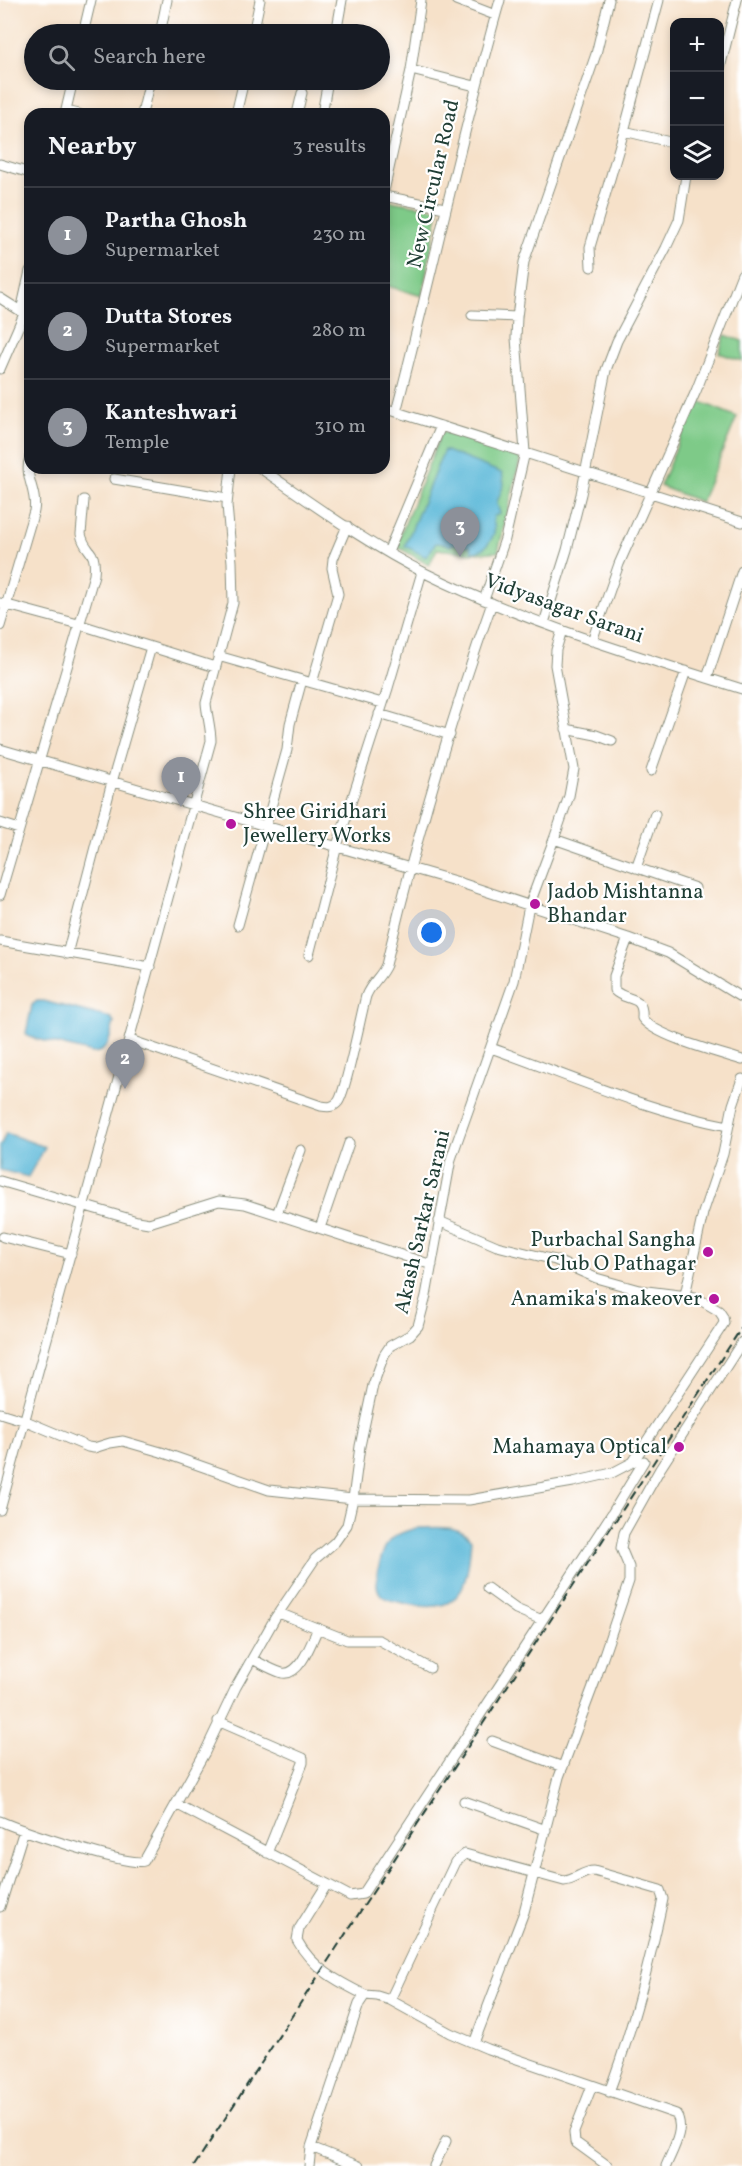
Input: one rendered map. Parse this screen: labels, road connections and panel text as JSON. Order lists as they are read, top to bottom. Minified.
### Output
{"streets":{"street":["New Circular Road","Vidyasagar Sarani","Akash Sarkar Sarani"]},"crossings":[["Vidyasagar Sarani","Akash Sarkar Sarani"]],"places":["Shree Giridhari Jewellery Works","Jadob Mishtanna Bhandar","Purbachal Sangha Club O Pathagar","Anamika's makeover","Mahamaya Optical"],"page":{"map_buttons":["+","−"],"search":"Search here","heading":["Nearby","3 results"],"list":[{"mark":"1","name":"Partha Ghosh","note":"Supermarket","value":"230 m"},{"mark":"2","name":"Dutta Stores","note":"Supermarket","value":"280 m"},{"mark":"3","name":"Kanteshwari","note":"Temple","value":"310 m"}],"pins":["3","1","2"]}}
